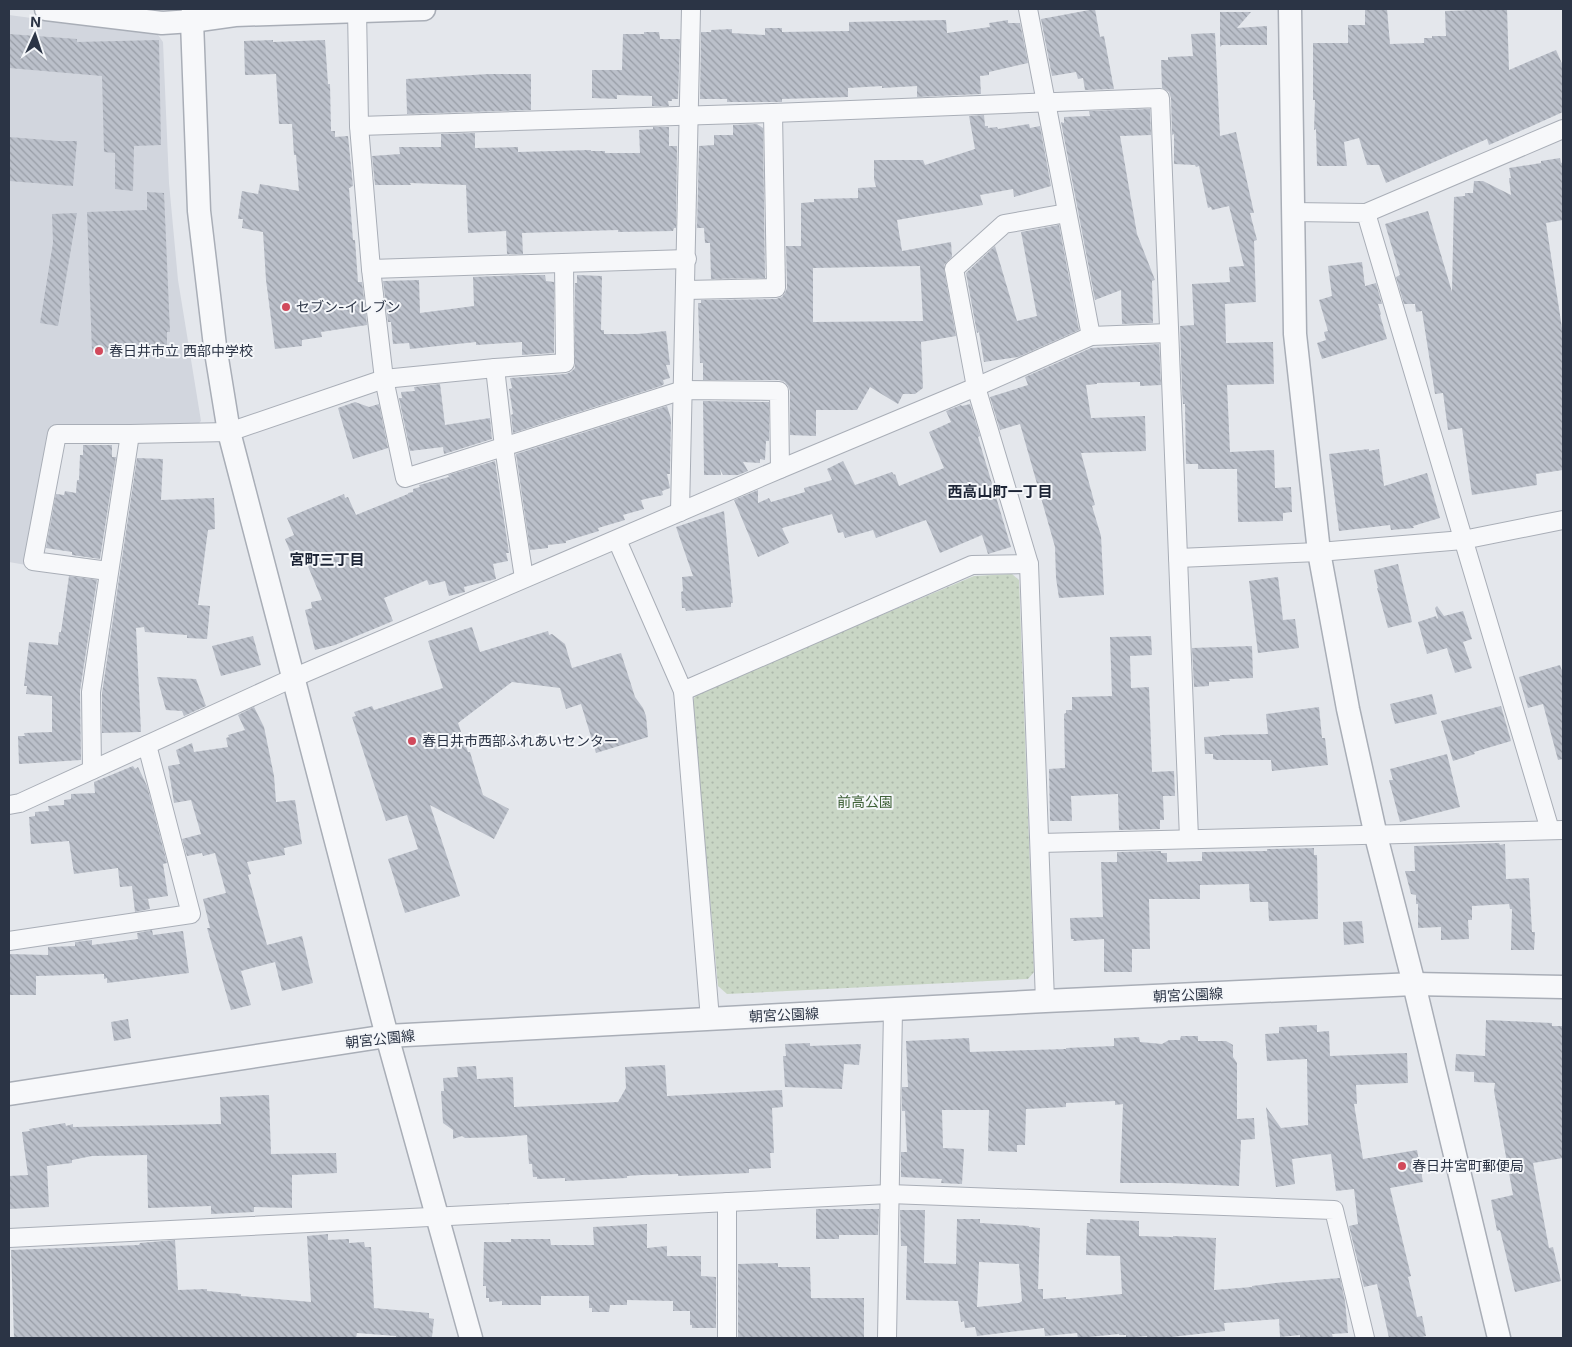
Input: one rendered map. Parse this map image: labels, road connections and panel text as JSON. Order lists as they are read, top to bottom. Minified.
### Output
{"streets":{"street":["朝宮公園線"]},"districts":["西高山町一丁目","宮町三丁目"],"parks":["前高公園"],"places":["セブン-イレブン","春日井市立 西部中学校","春日井市西部ふれあいセンター","春日井宮町郵便局"],"north":"top"}
